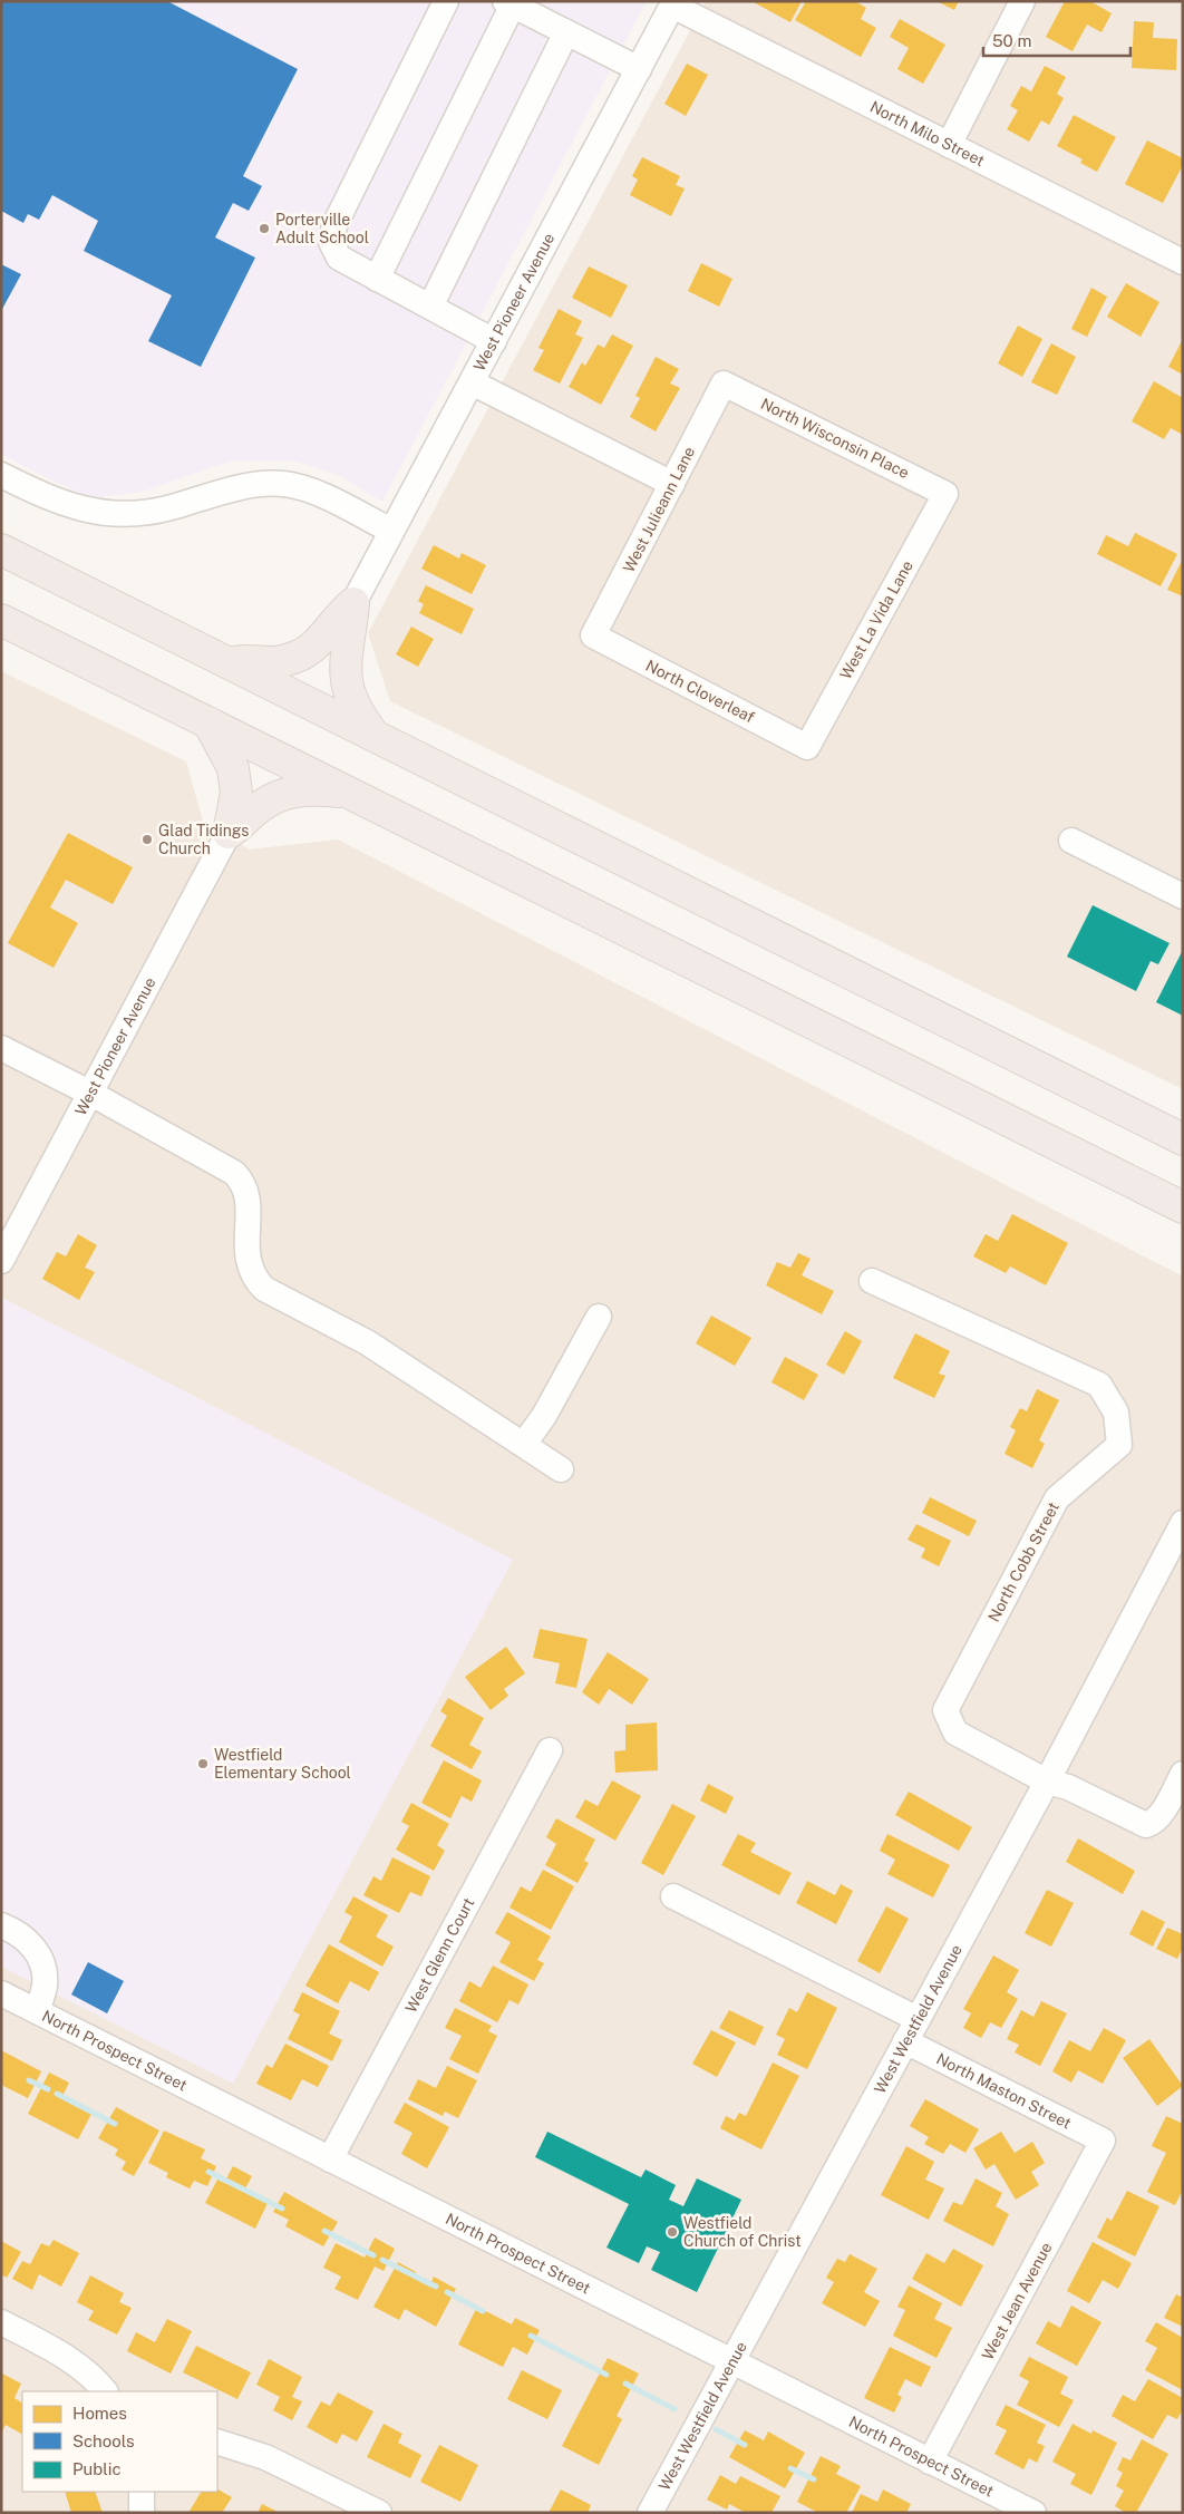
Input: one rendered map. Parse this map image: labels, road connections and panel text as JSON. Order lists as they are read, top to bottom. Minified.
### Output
{"streets":{"street":["North Milo Street","West Pioneer Avenue","North Wisconsin Place","West Julieann Lane","West La Vida Lane","North Cloverleaf","North Cobb Street","West Glenn Court","West Westfield Avenue","North Prospect Street","North Maston Street","West Jean Avenue"]},"crossings":[["North Milo Street","West Pioneer Avenue"],["North Wisconsin Place","West Julieann Lane"],["North Wisconsin Place","West La Vida Lane"],["West Julieann Lane","North Cloverleaf"],["West La Vida Lane","North Cloverleaf"],["North Cobb Street","West Westfield Avenue"],["West Glenn Court","North Prospect Street"],["West Westfield Avenue","North Prospect Street"],["West Westfield Avenue","North Maston Street"],["North Prospect Street","West Jean Avenue"],["North Maston Street","West Jean Avenue"]],"places":["Porterville Adult School","Glad Tidings Church","Westfield Elementary School","Westfield Church of Christ"],"legend":["Homes","Schools","Public"],"scale_bar":"50 m"}
